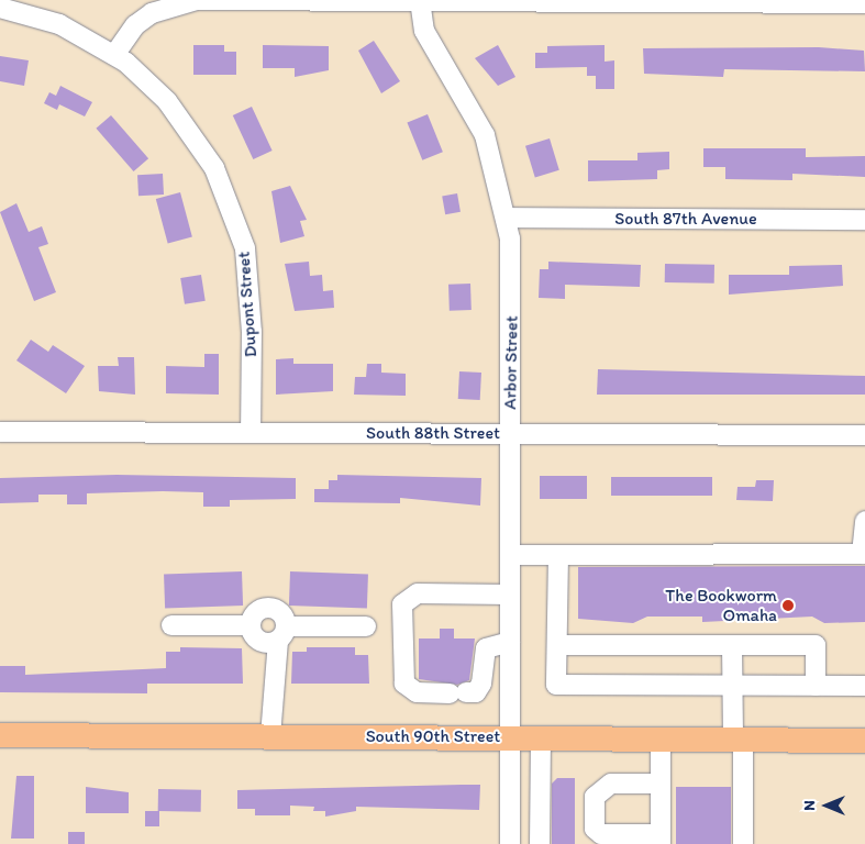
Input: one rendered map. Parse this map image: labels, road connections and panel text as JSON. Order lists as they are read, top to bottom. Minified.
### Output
{"streets":{"main road":["South 90th Street"],"street":["South 87th Avenue","Dupont Street","Arbor Street","South 88th Street"]},"crossings":[["South 87th Avenue","Arbor Street"],["Dupont Street","South 88th Street"],["Arbor Street","South 88th Street"],["Arbor Street","South 90th Street"]],"places":["The Bookworm Omaha"],"north":"left"}
